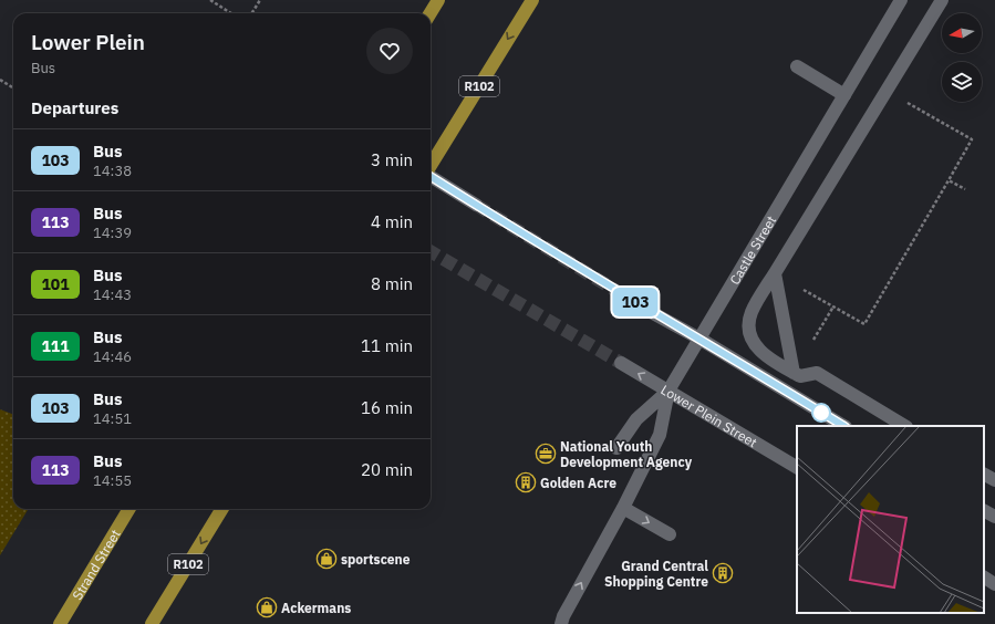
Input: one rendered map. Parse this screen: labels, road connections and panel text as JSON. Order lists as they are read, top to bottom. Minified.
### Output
{"streets":{"main road":["R102","Strand Street"],"street":["Castle Street","Lower Plein Street"]},"crossings":[["Castle Street","Lower Plein Street"]],"places":{"office":["National Youth Development Agency"],"building":["Golden Acre","Grand Central Shopping Centre"],"shop":["sportscene","Ackermans"]},"lines":["bus line 103"],"north":"left","page":{"on_map":"103","heading":[["Lower Plein","Bus"],"Departures"],"list":[{"mark":"103","name":"Bus","note":"14:38","value":"3 min"},{"mark":"113","name":"Bus","note":"14:39","value":"4 min"},{"mark":"101","name":"Bus","note":"14:43","value":"8 min"},{"mark":"111","name":"Bus","note":"14:46","value":"11 min"},{"mark":"103","name":"Bus","note":"14:51","value":"16 min"},{"mark":"113","name":"Bus","note":"14:55","value":"20 min"}]}}
